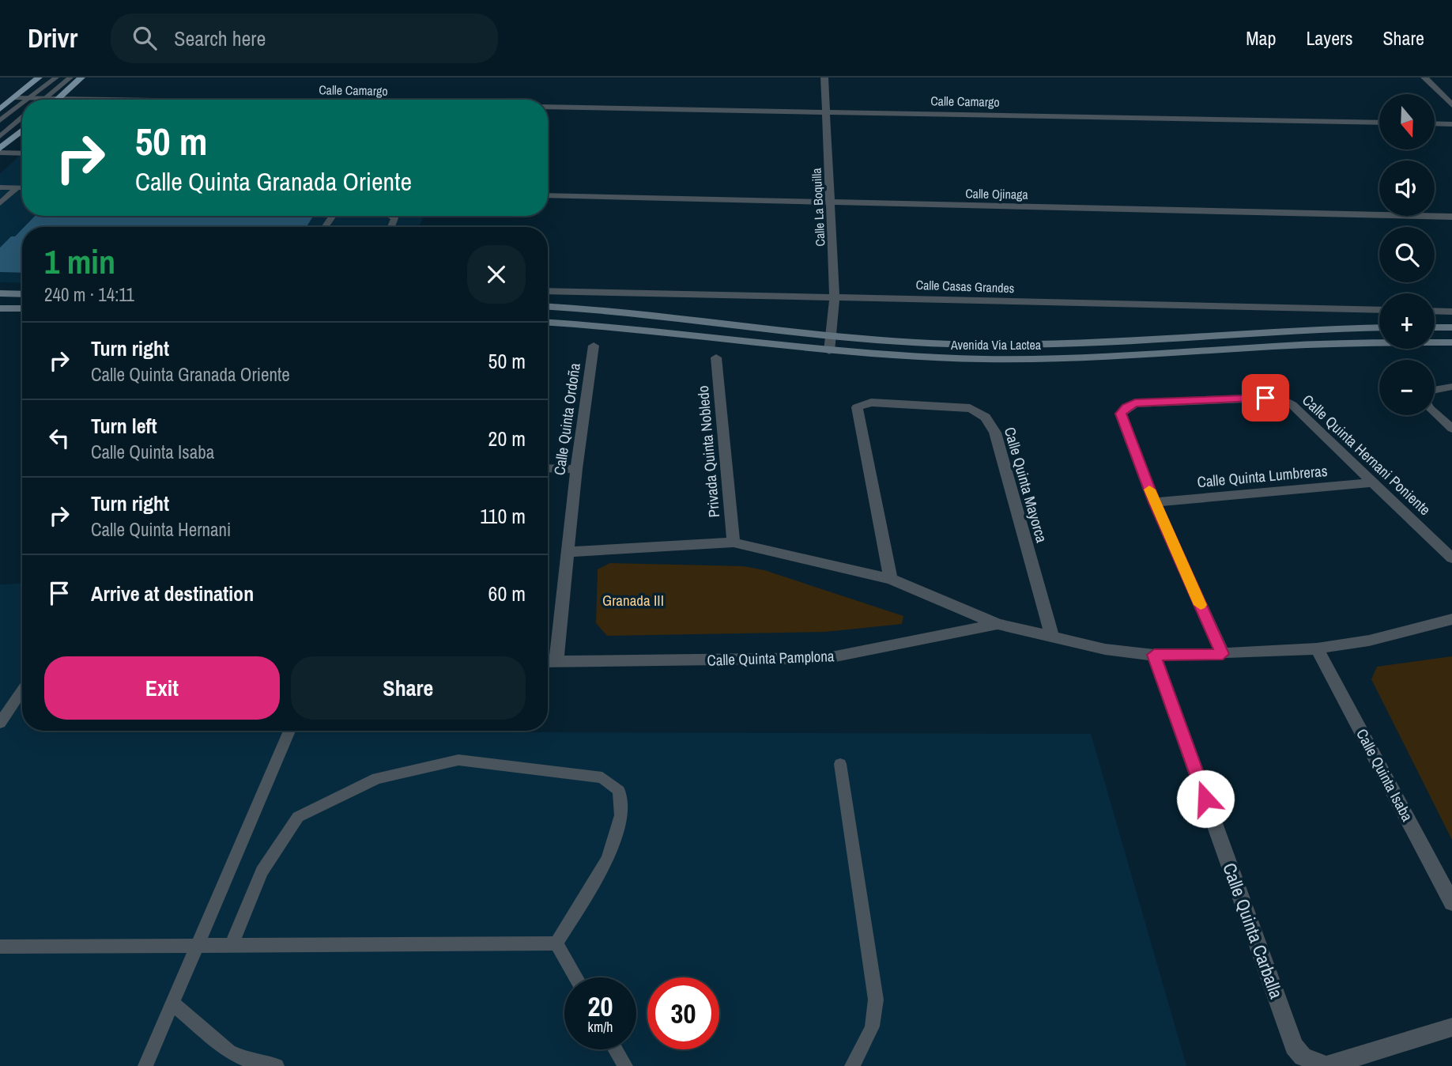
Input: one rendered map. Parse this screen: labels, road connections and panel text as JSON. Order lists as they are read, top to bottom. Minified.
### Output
{"streets":{"main road":["Avenida Via Lactea"],"street":["Calle Camargo","Calle Ojinaga","Calle La Boquilla","Calle Casas Grandes","Calle Quinta Ordoña","Privada Quinta Nobledo","Calle Quinta Hernani Poniente","Calle Quinta Lumbreras","Calle Quinta Mayorca","Calle Quinta Pamplona","Calle Quinta Isaba","Calle Quinta Carballa"]},"crossings":[["Calle Camargo","Calle La Boquilla"],["Calle Ojinaga","Calle La Boquilla"],["Calle La Boquilla","Calle Casas Grandes"],["Calle La Boquilla","Avenida Via Lactea"],["Calle Quinta Ordoña","Calle Quinta Pamplona"],["Calle Quinta Hernani Poniente","Calle Quinta Lumbreras"]],"parks":["Granada III"],"north":"bottom","page":{"header":"Drivr","search":"Search here","nav":["Map","Layers","Share"],"map_buttons":["+","−"],"turn":["50 m","Calle Quinta Granada Oriente"],"heading":["1 min","240 m · 14:11"],"list":[{"name":"Turn right","note":"Calle Quinta Granada Oriente","value":"50 m"},{"name":"Turn left","note":"Calle Quinta Isaba","value":"20 m"},{"name":"Turn right","note":"Calle Quinta Hernani","value":"110 m"},{"name":"Arrive at destination","value":"60 m"}],"buttons":["Exit","Share"],"speed":"20 km/h","limit":"30"}}
